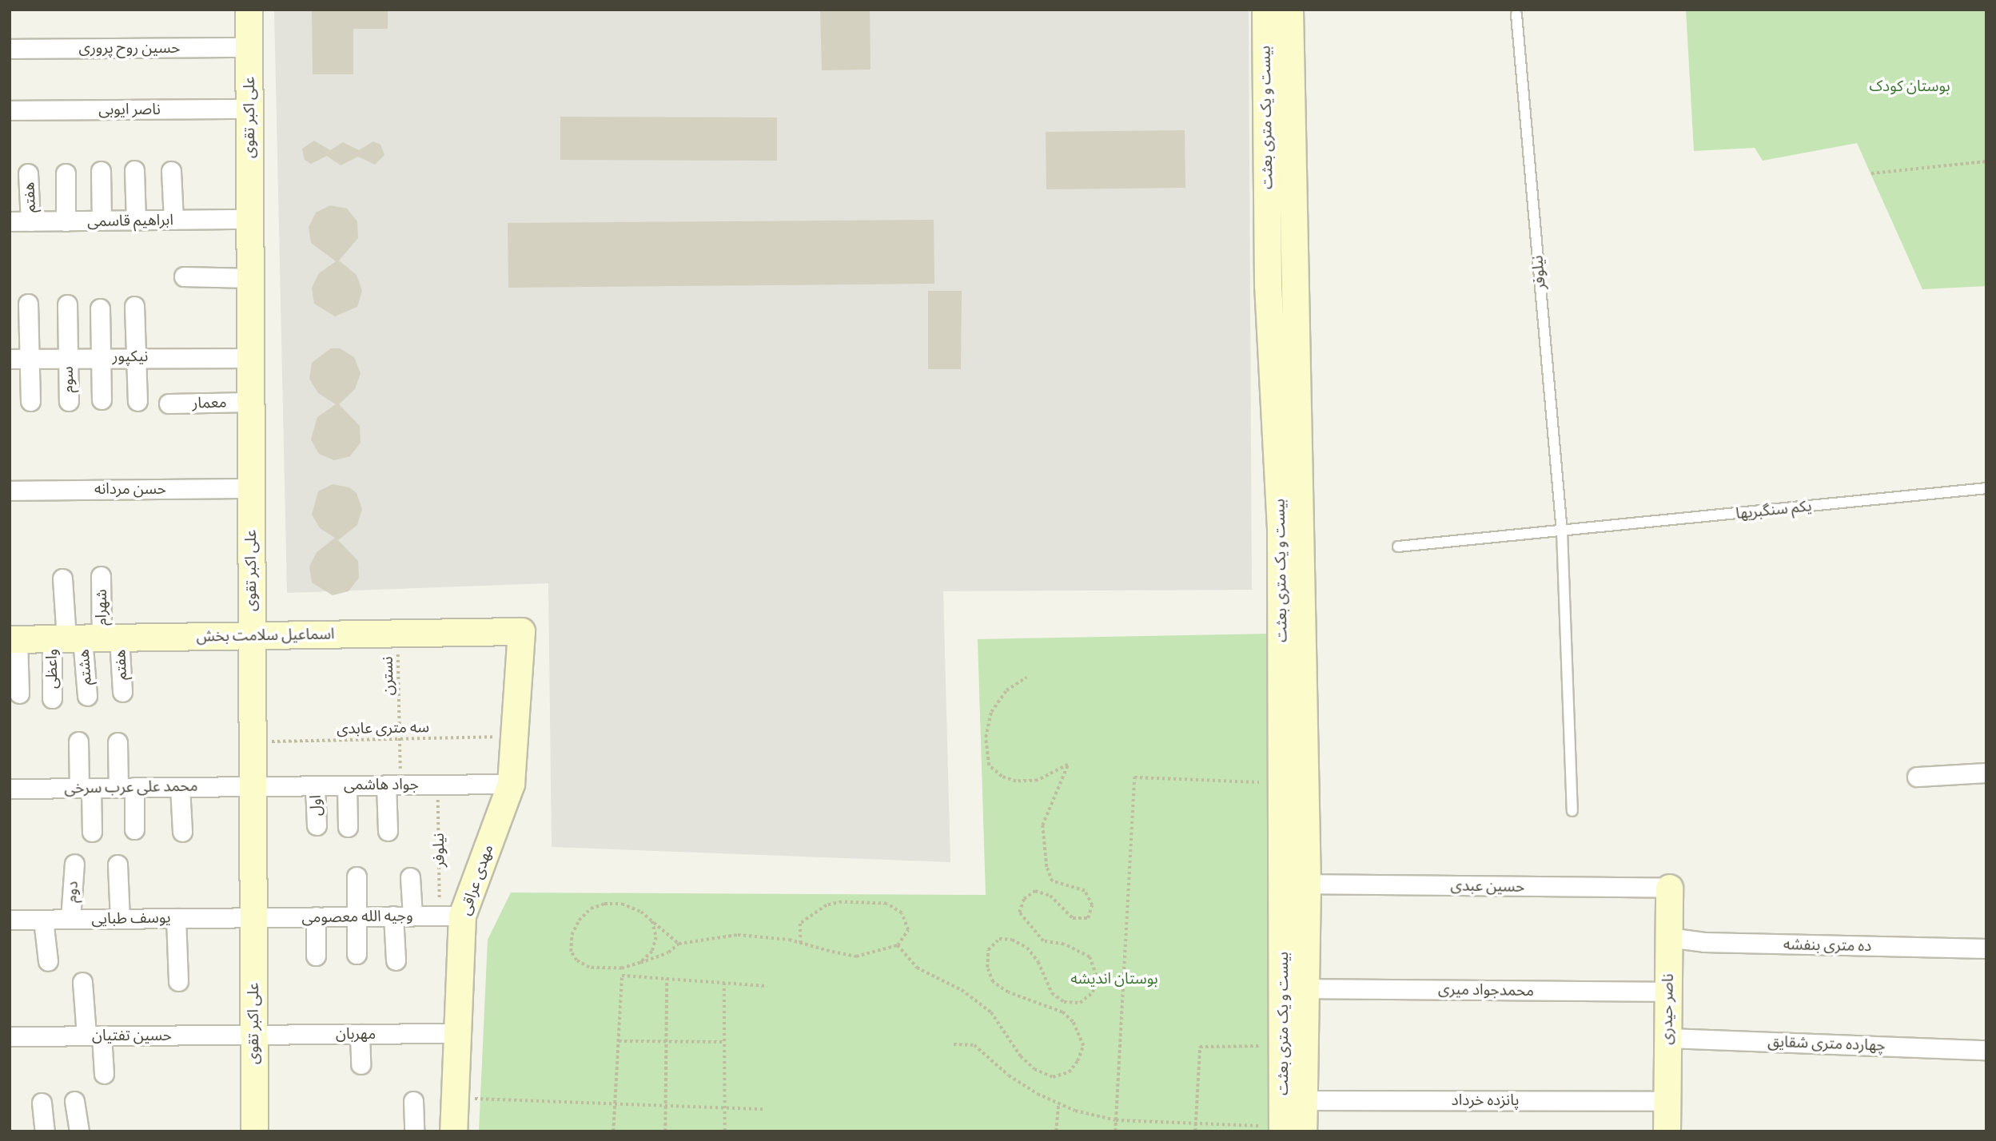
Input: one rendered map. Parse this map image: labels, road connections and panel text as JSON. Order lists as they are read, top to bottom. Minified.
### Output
{"streets":{"street":["حسین روح پروری","ناصر ایوبی","علی اکبر تقوی","بیست و یک متری بعثت","هفتم","ابراهیم قاسمی","نیکپور","سوم","معمار","حسن مردانه","شهرام","اسماعیل سلامت بخش","هشتم","واعظی","جواد هاشمی","محمد علی عرب سرخی","اول","مهدی عراقی","حسین عبدی","دوم","وجیه الله معصومی","یوسف طبایی","ده متری بنفشه","محمدجواد میری","ناصر حیدری","مهربان","حسین تفتیان","چهارده متری شقایق","پانزده خرداد"],"lane":["نیلوفر","یکم سنگبریها"],"path":["نسترن","سه متری عابدی"]},"crossings":[["حسین روح پروری","علی اکبر تقوی"],["ناصر ایوبی","علی اکبر تقوی"],["علی اکبر تقوی","ابراهیم قاسمی"],["علی اکبر تقوی","نیکپور"],["علی اکبر تقوی","معمار"],["علی اکبر تقوی","حسن مردانه"],["علی اکبر تقوی","اسماعیل سلامت بخش"],["علی اکبر تقوی","سه متری عابدی"],["علی اکبر تقوی","جواد هاشمی"],["علی اکبر تقوی","محمد علی عرب سرخی"],["علی اکبر تقوی","وجیه الله معصومی"],["علی اکبر تقوی","یوسف طبایی"],["علی اکبر تقوی","مهربان"],["علی اکبر تقوی","حسین تفتیان"],["بیست و یک متری بعثت","حسین عبدی"],["بیست و یک متری بعثت","محمدجواد میری"],["بیست و یک متری بعثت","پانزده خرداد"],["هفتم","ابراهیم قاسمی"],["هفتم","شهرام"],["هفتم","اسماعیل سلامت بخش"],["هفتم","هشتم"],["هفتم","واعظی"],["نیلوفر","یکم سنگبریها"],["نیلوفر","جواد هاشمی"],["نیلوفر","مهدی عراقی"],["نیلوفر","وجیه الله معصومی"],["نیکپور","سوم"],["شهرام","اسماعیل سلامت بخش"],["شهرام","هشتم"],["شهرام","واعظی"],["اسماعیل سلامت بخش","هشتم"],["اسماعیل سلامت بخش","واعظی"],["اسماعیل سلامت بخش","نسترن"],["اسماعیل سلامت بخش","مهدی عراقی"],["هشتم","واعظی"],["نسترن","سه متری عابدی"],["نسترن","جواد هاشمی"],["سه متری عابدی","مهدی عراقی"],["جواد هاشمی","محمد علی عرب سرخی"],["جواد هاشمی","اول"],["جواد هاشمی","مهدی عراقی"],["مهدی عراقی","وجیه الله معصومی"],["مهدی عراقی","مهربان"],["حسین عبدی","ناصر حیدری"],["دوم","یوسف طبایی"],["وجیه الله معصومی","یوسف طبایی"],["ده متری بنفشه","ناصر حیدری"],["محمدجواد میری","ناصر حیدری"],["ناصر حیدری","چهارده متری شقایق"],["ناصر حیدری","پانزده خرداد"],["مهربان","حسین تفتیان"]],"parks":["بوستان کودک","بوستان اندیشه"]}
